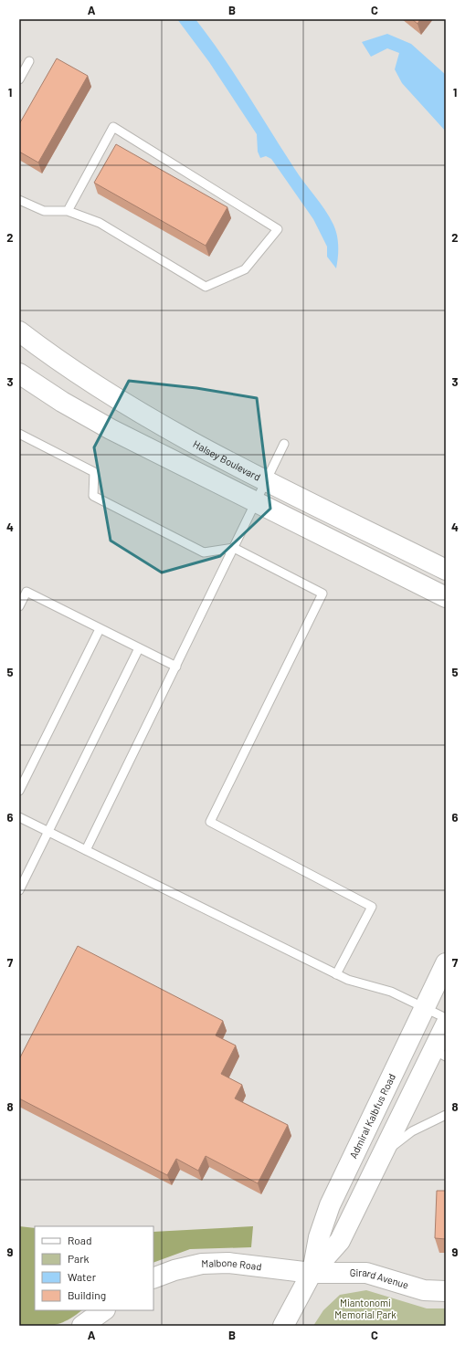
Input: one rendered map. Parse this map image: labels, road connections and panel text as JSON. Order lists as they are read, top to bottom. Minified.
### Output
{"streets":{"main road":["Halsey Boulevard","Admiral Kalbfus Road","Malbone Road","Girard Avenue"]},"crossings":[["Admiral Kalbfus Road","Malbone Road"],["Admiral Kalbfus Road","Girard Avenue"],["Malbone Road","Girard Avenue"]],"parks":["Miantonomi Memorial Park"],"legend":["Road","Park","Water","Building"],"grid":{"columns":["A","B","C"],"rows":["1","2","3","4","5","6","7","8","9"]}}
